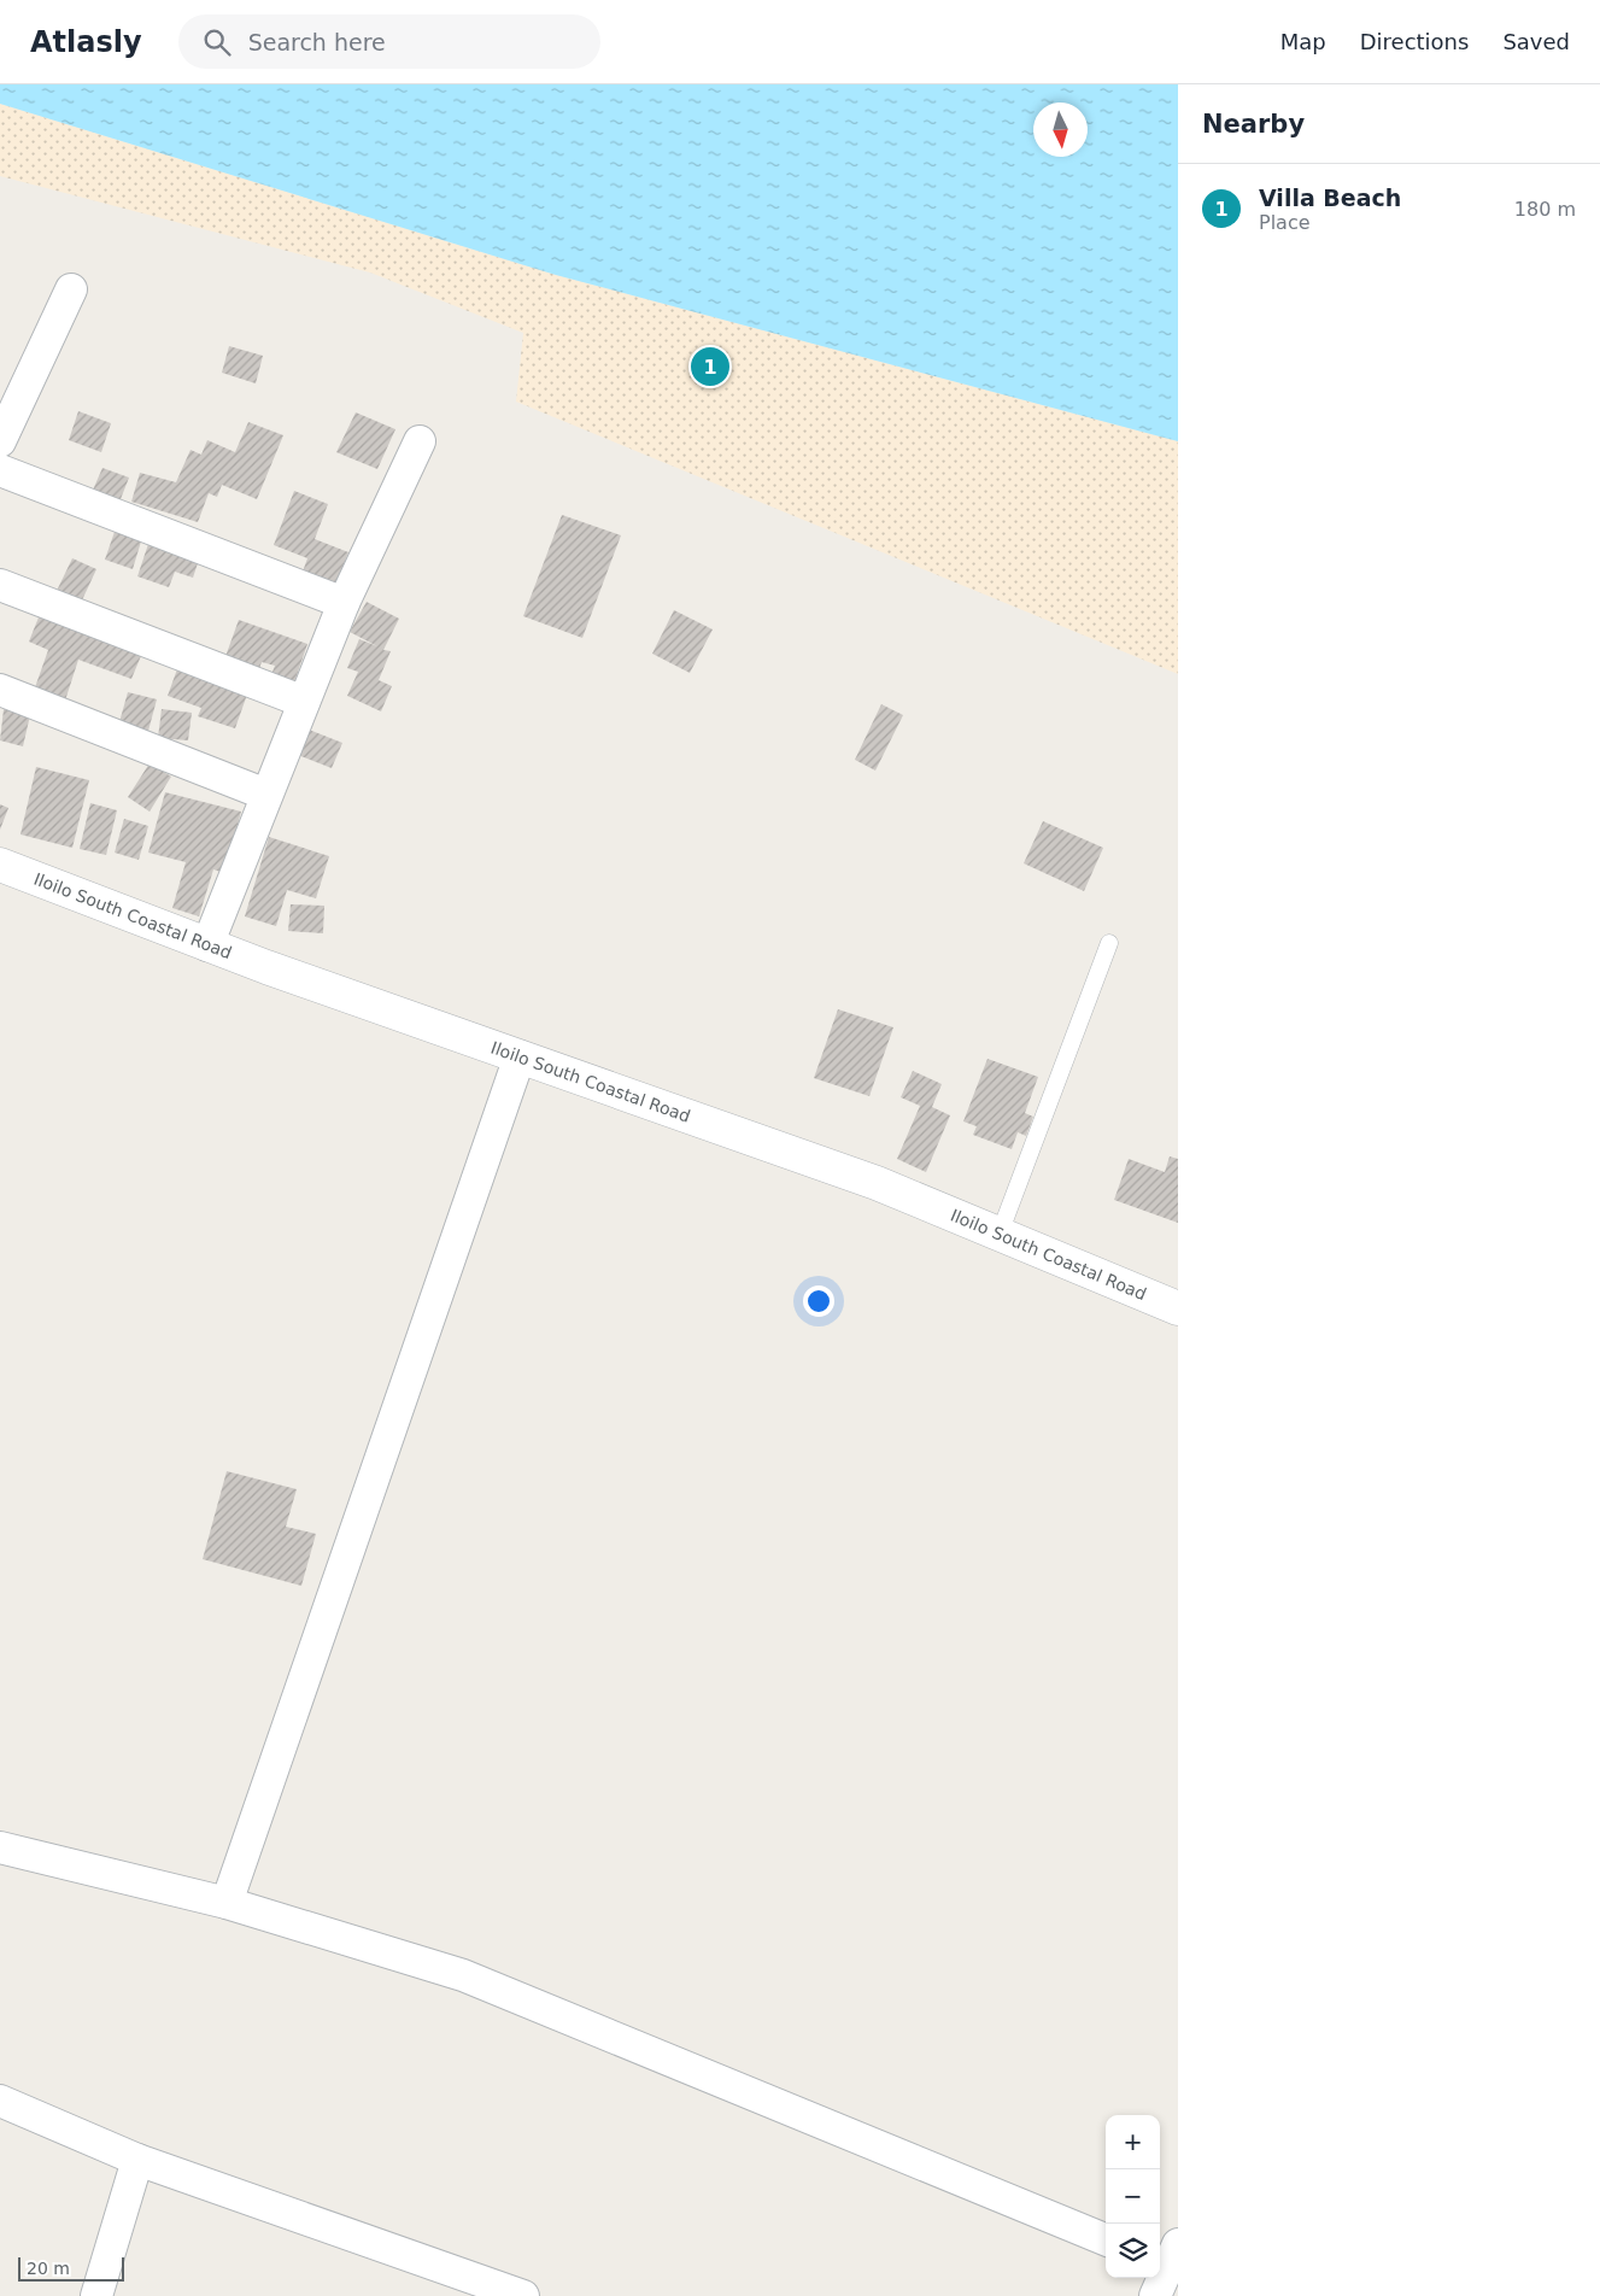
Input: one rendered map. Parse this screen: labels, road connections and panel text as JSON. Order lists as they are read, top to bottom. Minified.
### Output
{"streets":{"street":["Iloilo South Coastal Road"]},"scale_bar":"20 m","north":"bottom","page":{"header":"Atlasly","search":"Search here","nav":["Map","Directions","Saved"],"heading":"Nearby","list":[{"mark":"1","name":"Villa Beach","note":"Place","value":"180 m"}],"pins":"1","map_buttons":["+","−"],"scale":"20 m"}}
